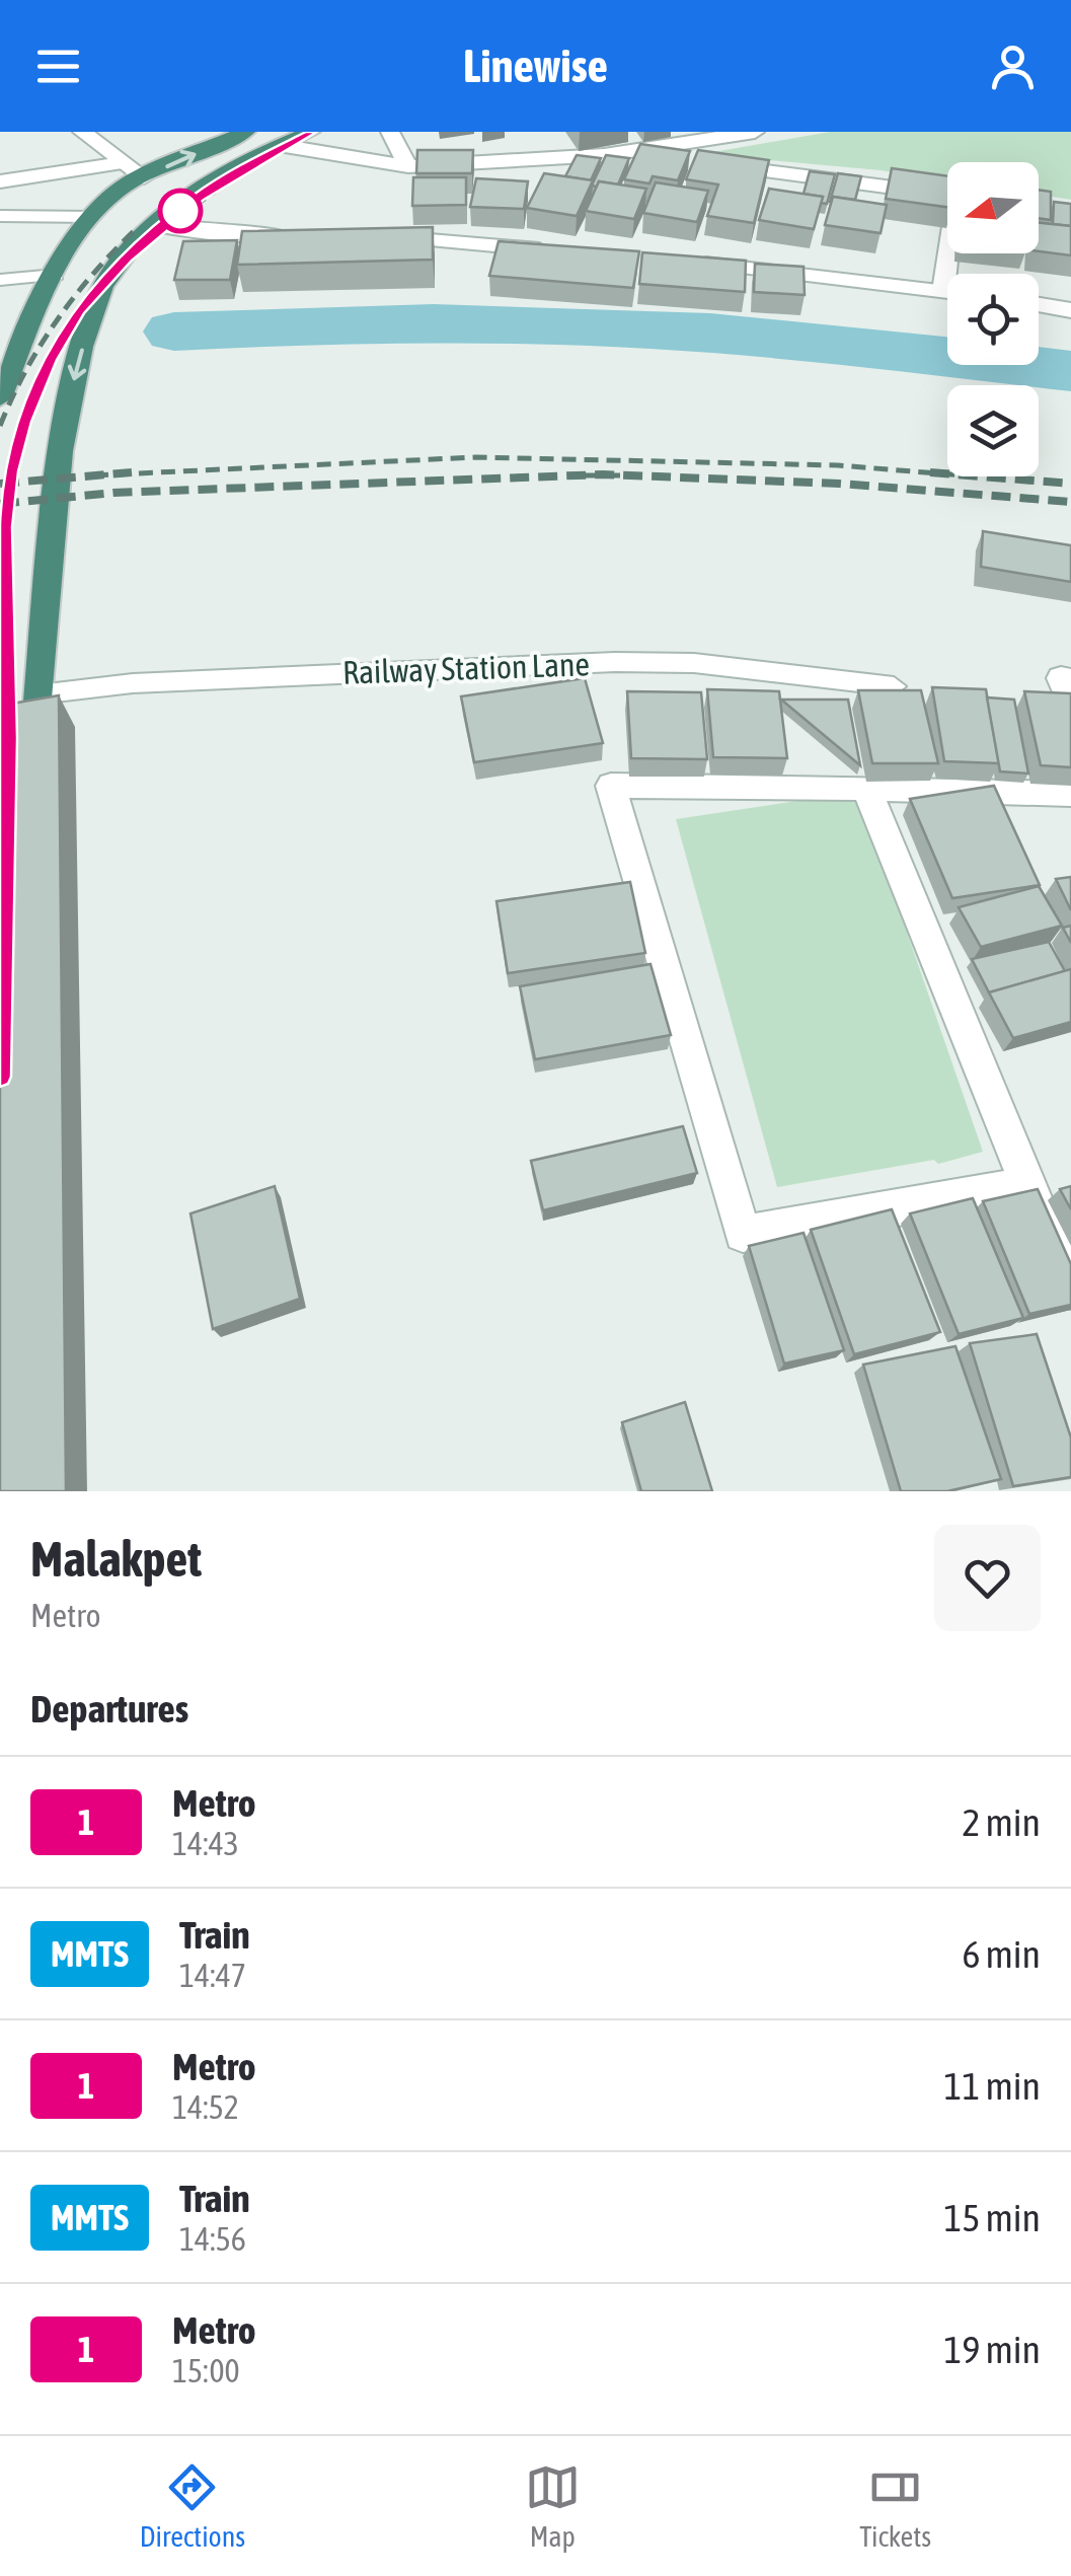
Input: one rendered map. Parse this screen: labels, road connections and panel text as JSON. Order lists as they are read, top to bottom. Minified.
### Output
{"streets":{"lane":["Railway Station Lane"]},"lines":["metro line 1"],"north":"left","page":{"header":"Linewise","heading":[["Malakpet","Metro"],"Departures"],"list":[{"mark":"1","name":"Metro","note":"14:43","value":"2 min"},{"mark":"MMTS","name":"Train","note":"14:47","value":"6 min"},{"mark":"1","name":"Metro","note":"14:52","value":"11 min"},{"mark":"MMTS","name":"Train","note":"14:56","value":"15 min"},{"mark":"1","name":"Metro","note":"15:00","value":"19 min"}],"tabs":["Directions","Map","Tickets"]}}
